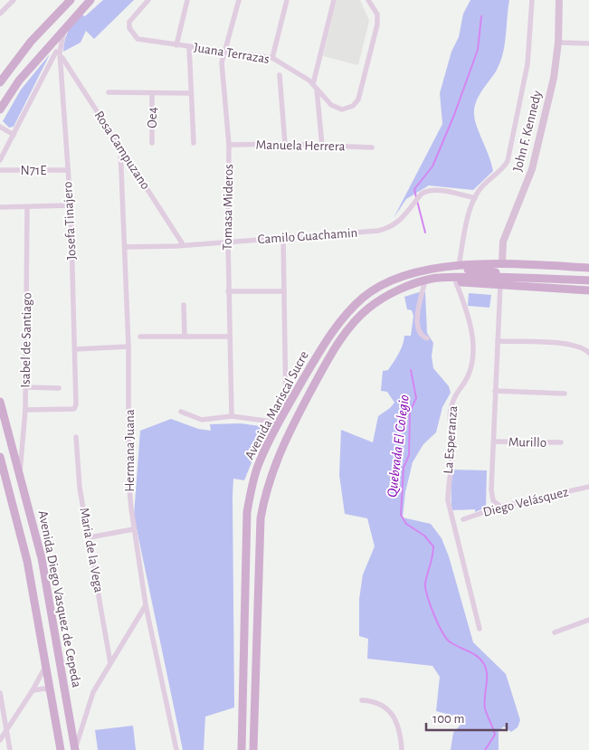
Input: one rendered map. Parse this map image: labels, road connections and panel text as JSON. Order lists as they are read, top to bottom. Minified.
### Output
{"streets":{"main road":["John F. Kennedy","Avenida Mariscal Sucre","Avenida Diego Vasquez de Cepeda"],"street":["Juana Terrazas","Oe4","Manuela Herrera","Rosa Campuzano","N71E","Tomasa Mideros","Josefa Tinajero","Camilo Guachamin","Isabel de Santiago","La Esperanza","Murillo","Hermana Juana","Diego Velásquez","Maria de la Vega"]},"crossings":[["Juana Terrazas","Tomasa Mideros"],["John F. Kennedy","Avenida Mariscal Sucre"],["Manuela Herrera","Tomasa Mideros"],["Rosa Campuzano","Josefa Tinajero"],["Rosa Campuzano","Camilo Guachamin"],["Rosa Campuzano","Hermana Juana"],["N71E","Josefa Tinajero"],["Tomasa Mideros","Camilo Guachamin"],["Josefa Tinajero","Isabel de Santiago"],["Camilo Guachamin","Hermana Juana"],["Isabel de Santiago","Avenida Diego Vasquez de Cepeda"],["Avenida Mariscal Sucre","La Esperanza"]],"water":["Quebrada El Colegio"],"scale_bar":"100 m"}
